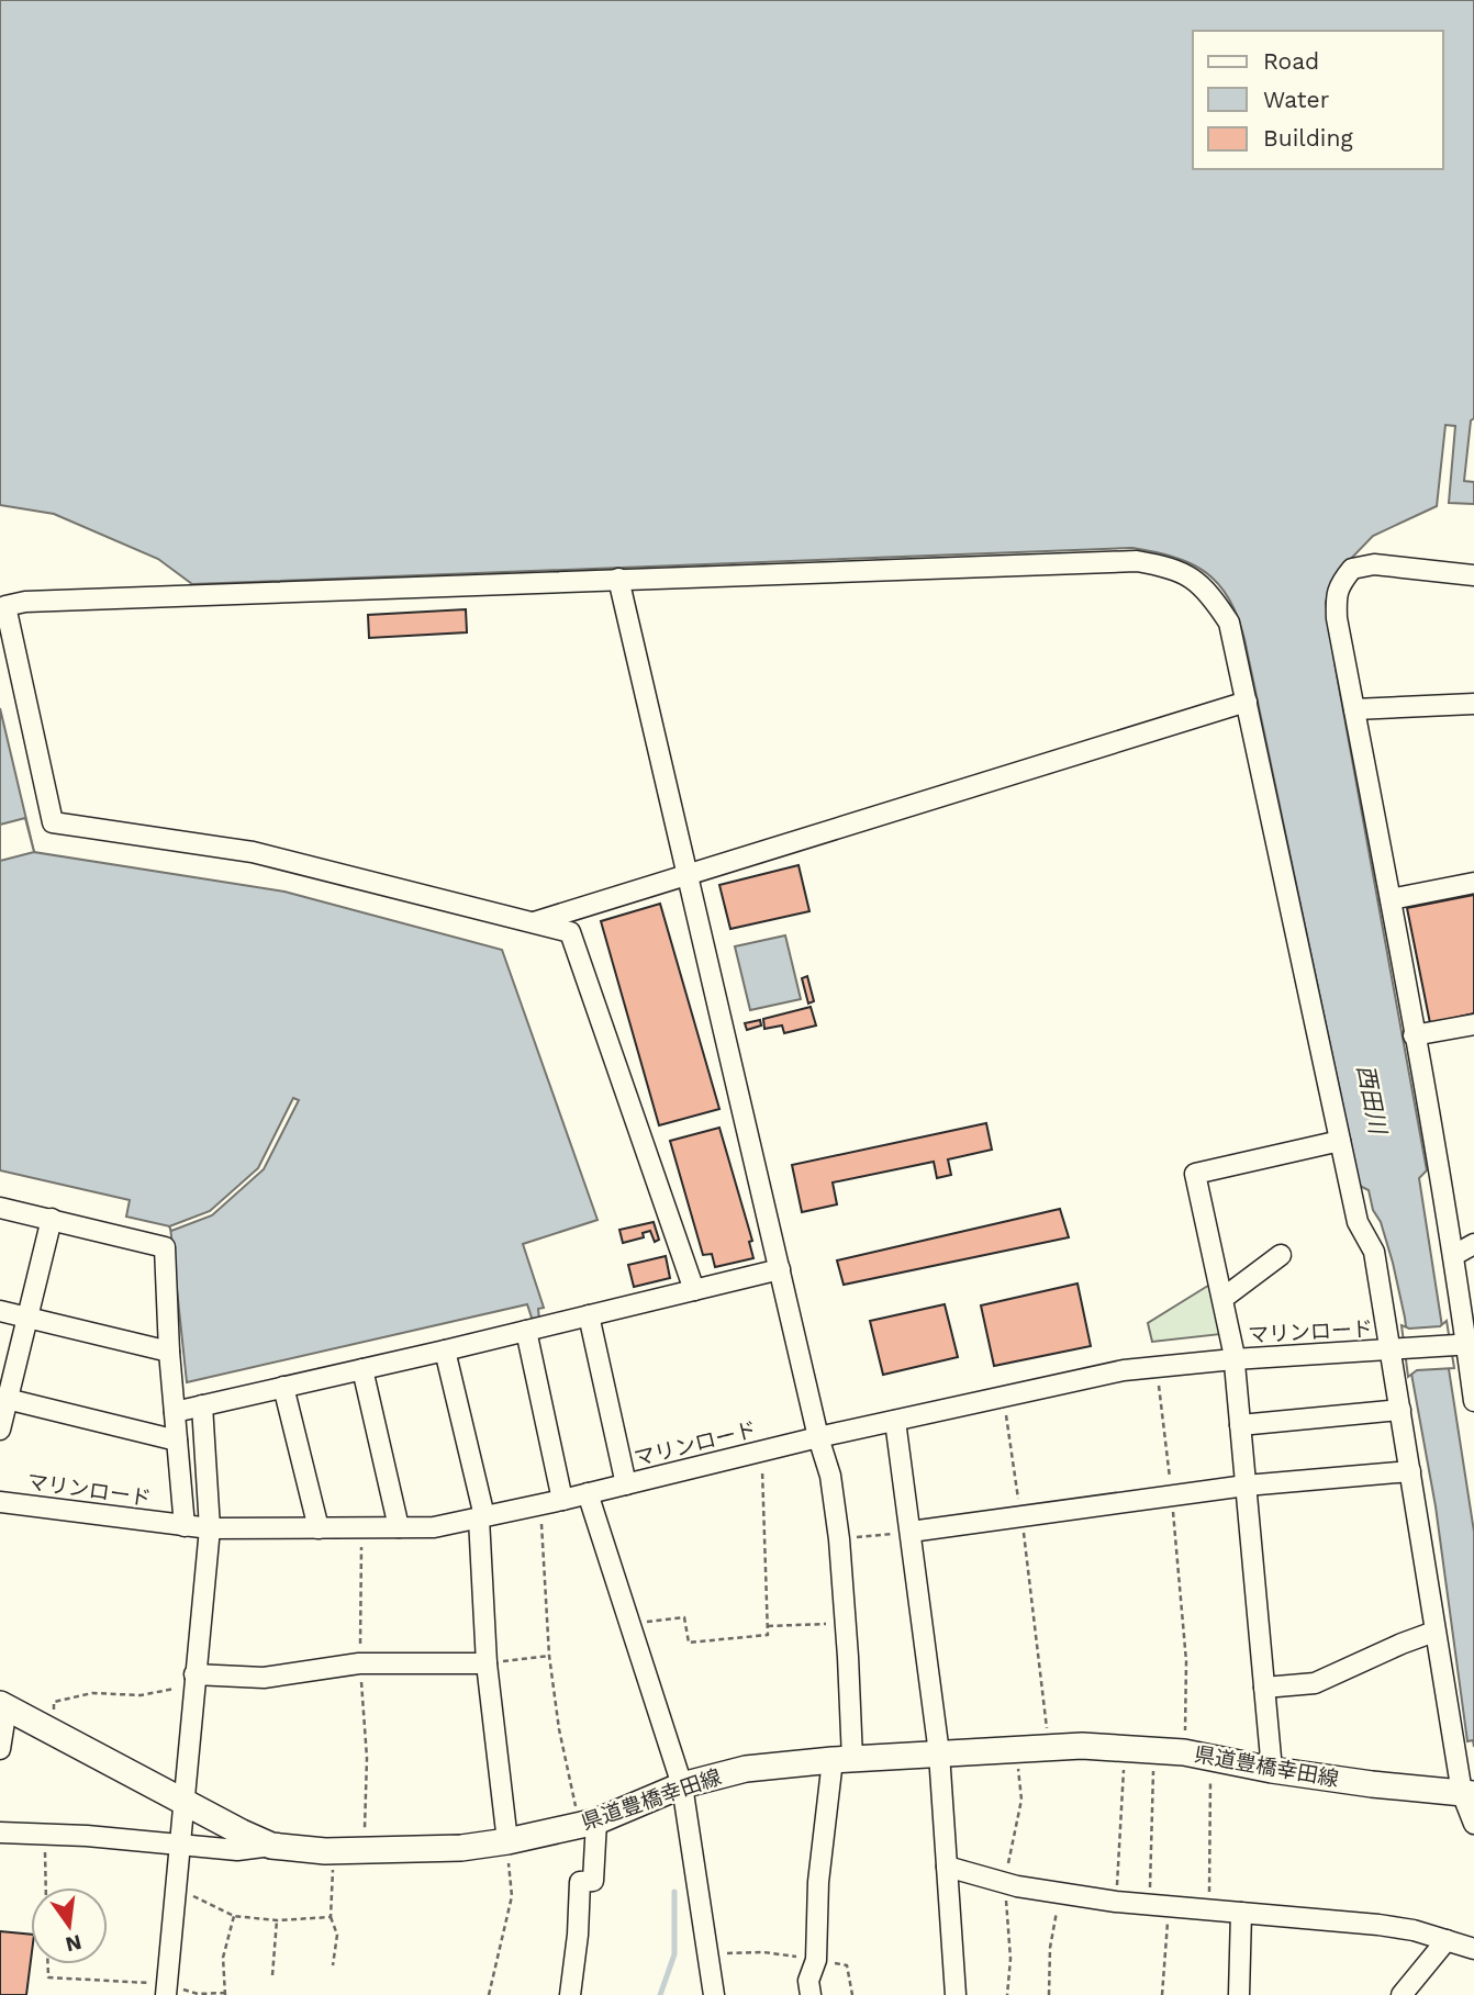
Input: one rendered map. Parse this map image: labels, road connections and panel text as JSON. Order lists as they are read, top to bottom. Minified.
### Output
{"streets":{"main road":["県道豊橋幸田線"],"street":["マリンロード"]},"water":["西田川"],"legend":["Road","Water","Building"],"north":"bottom"}
